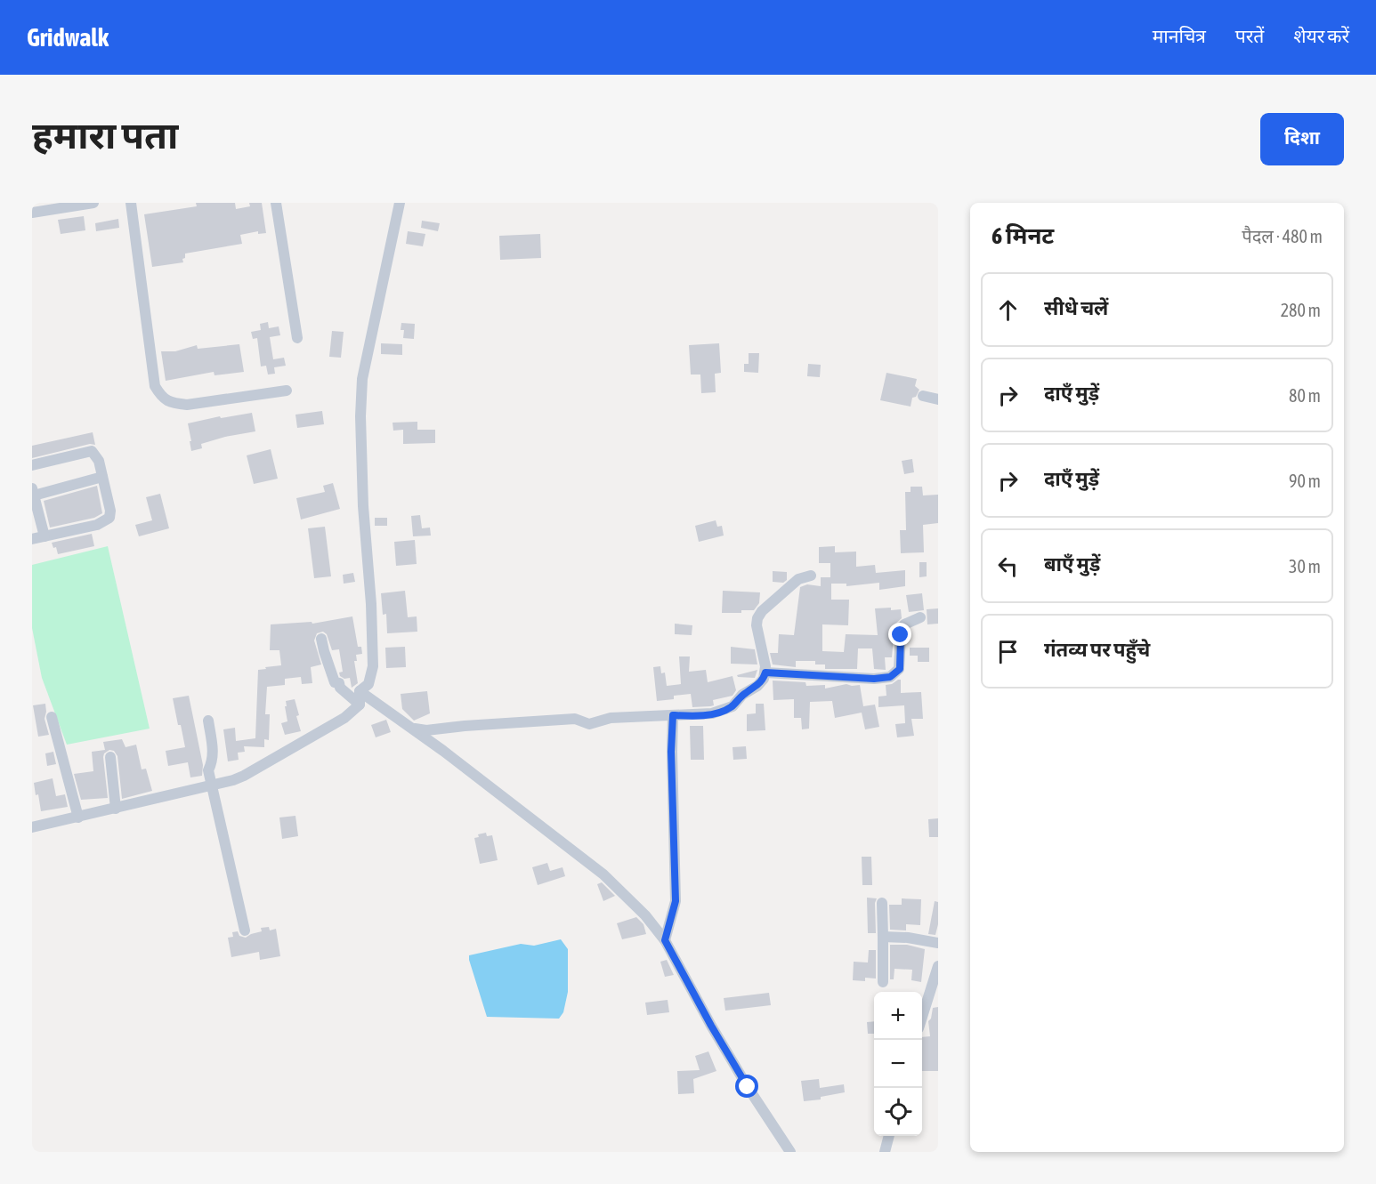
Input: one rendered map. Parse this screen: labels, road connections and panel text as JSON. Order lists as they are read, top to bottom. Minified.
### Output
{"page":{"header":"Gridwalk","nav":["मानचित्र","परतें","शेयर करें"],"buttons":"दिशा","title":"हमारा पता","heading":["6 मिनट","पैदल · 480 m"],"list":[["सीधे चलें","280 m"],["दाएँ मुड़ें","80 m"],["दाएँ मुड़ें","90 m"],["बाएँ मुड़ें","30 m"],"गंतव्य पर पहुँचे"],"map_buttons":["+","−"]}}
